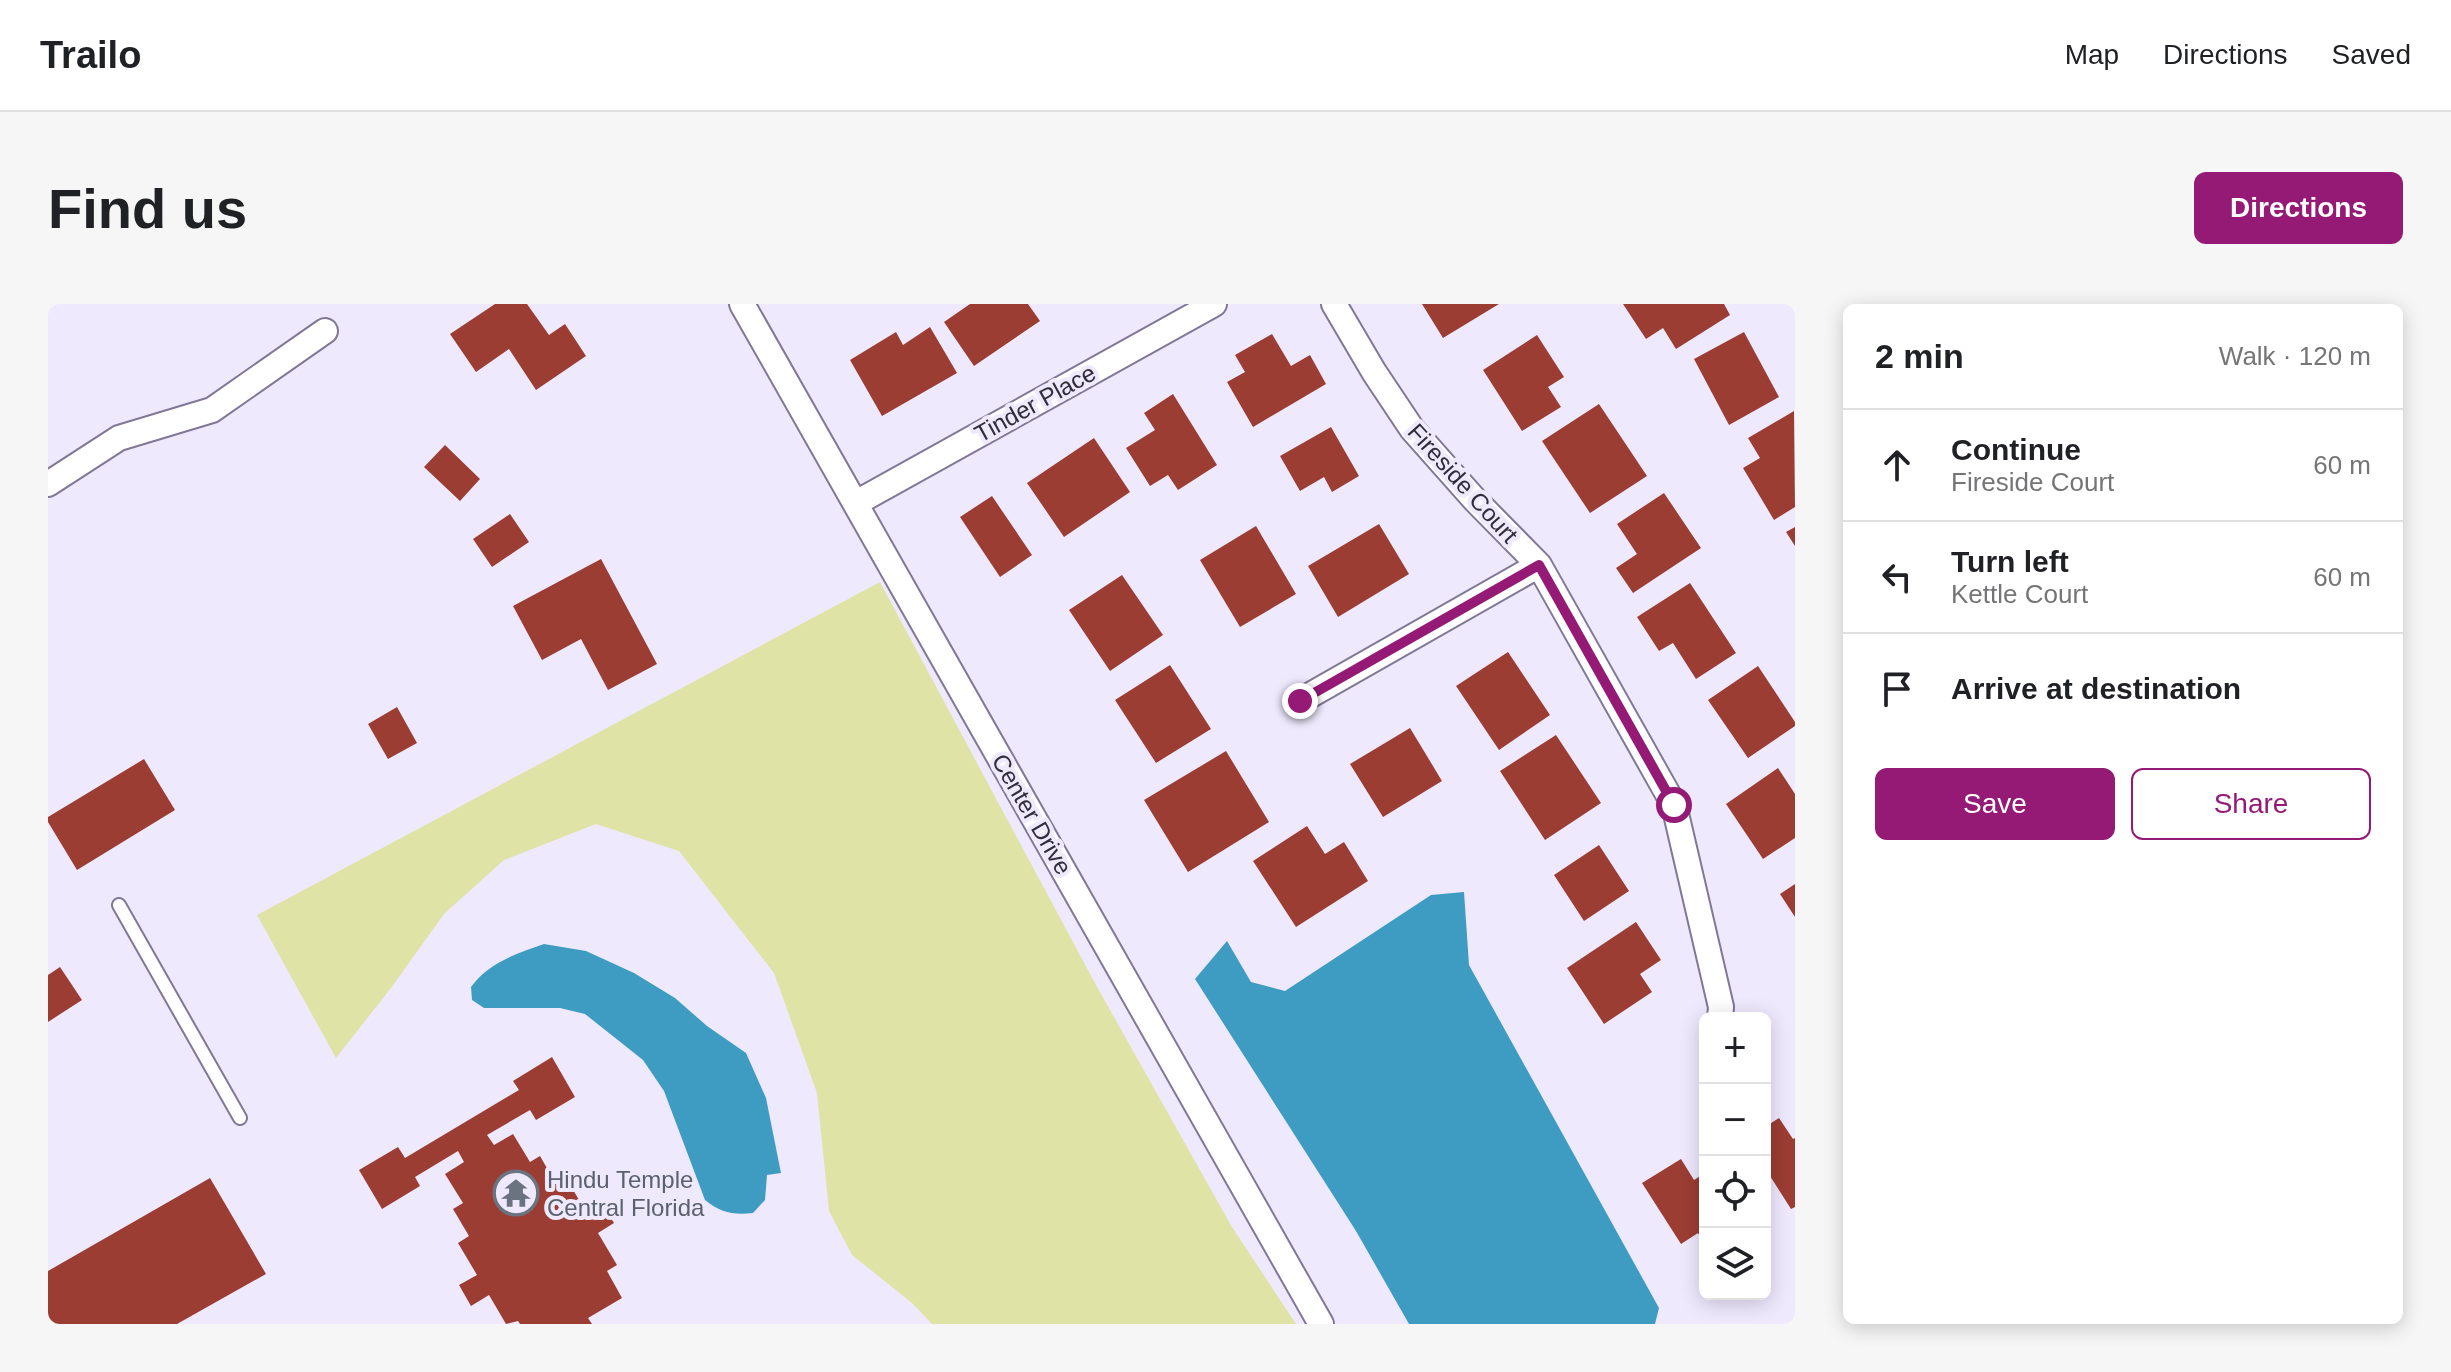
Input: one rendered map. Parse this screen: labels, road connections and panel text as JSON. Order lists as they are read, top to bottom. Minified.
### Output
{"streets":{"street":["Tinder Place","Fireside Court","Center Drive"]},"crossings":[["Tinder Place","Center Drive"]],"places":{"temple":["Hindu Temple Central Florida"]},"page":{"header":"Trailo","nav":["Map","Directions","Saved"],"buttons":["Directions",["Save","Share"]],"title":"Find us","heading":["2 min","Walk · 120 m"],"list":[["Continue","Fireside Court","60 m"],["Turn left","Kettle Court","60 m"],"Arrive at destination"],"map_buttons":["+","−"]}}
